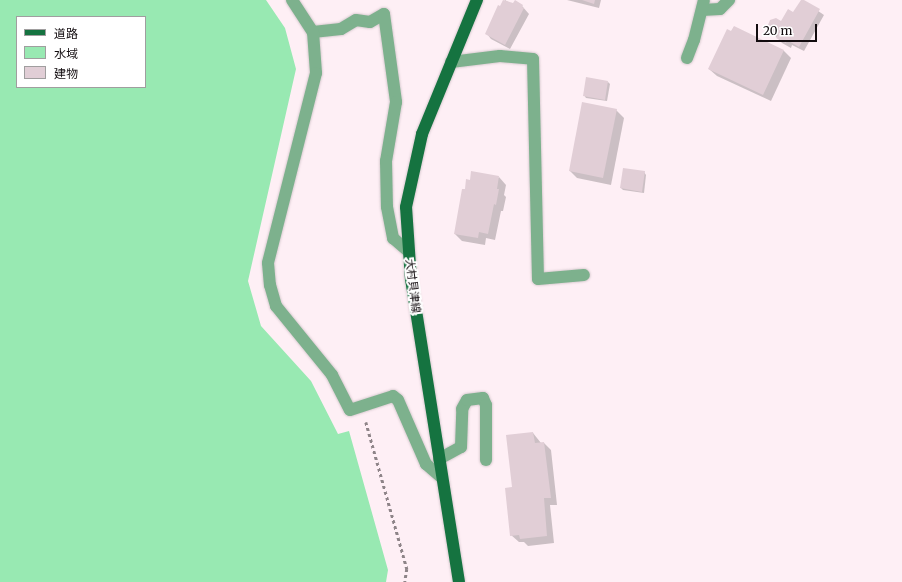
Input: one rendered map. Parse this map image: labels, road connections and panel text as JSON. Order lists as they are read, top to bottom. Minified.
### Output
{"streets":{"main road":["大村貝津線"]},"legend":["道路","水域","建物"],"scale_bar":"20 m"}
